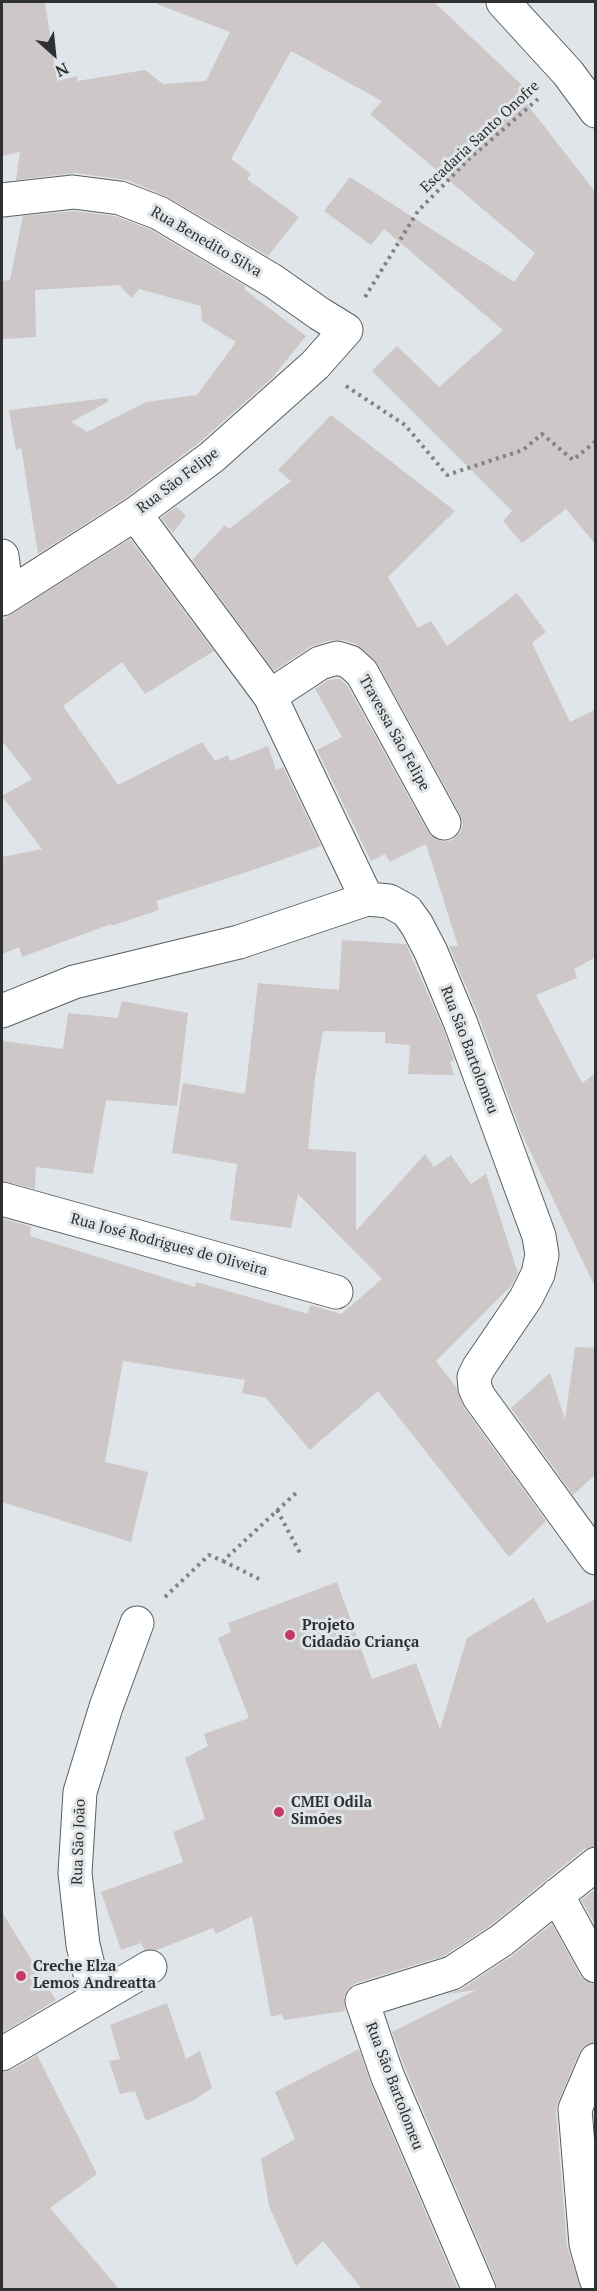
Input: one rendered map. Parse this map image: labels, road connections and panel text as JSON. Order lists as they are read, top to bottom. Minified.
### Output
{"streets":{"street":["Rua Benedito Silva","Rua São Felipe","Travessa São Felipe","Rua São Bartolomeu","Rua José Rodrigues de Oliveira","Rua São João"],"path":["Escadaria Santo Onofre"]},"crossings":[["Escadaria Santo Onofre","Rua Benedito Silva"],["Escadaria Santo Onofre","Rua São Felipe"],["Rua Benedito Silva","Rua São Felipe"]],"places":["Projeto Cidadão Criança","CMEI Odila Simões","Creche Elza Lemos Andreatta"],"north":"bottom right"}
